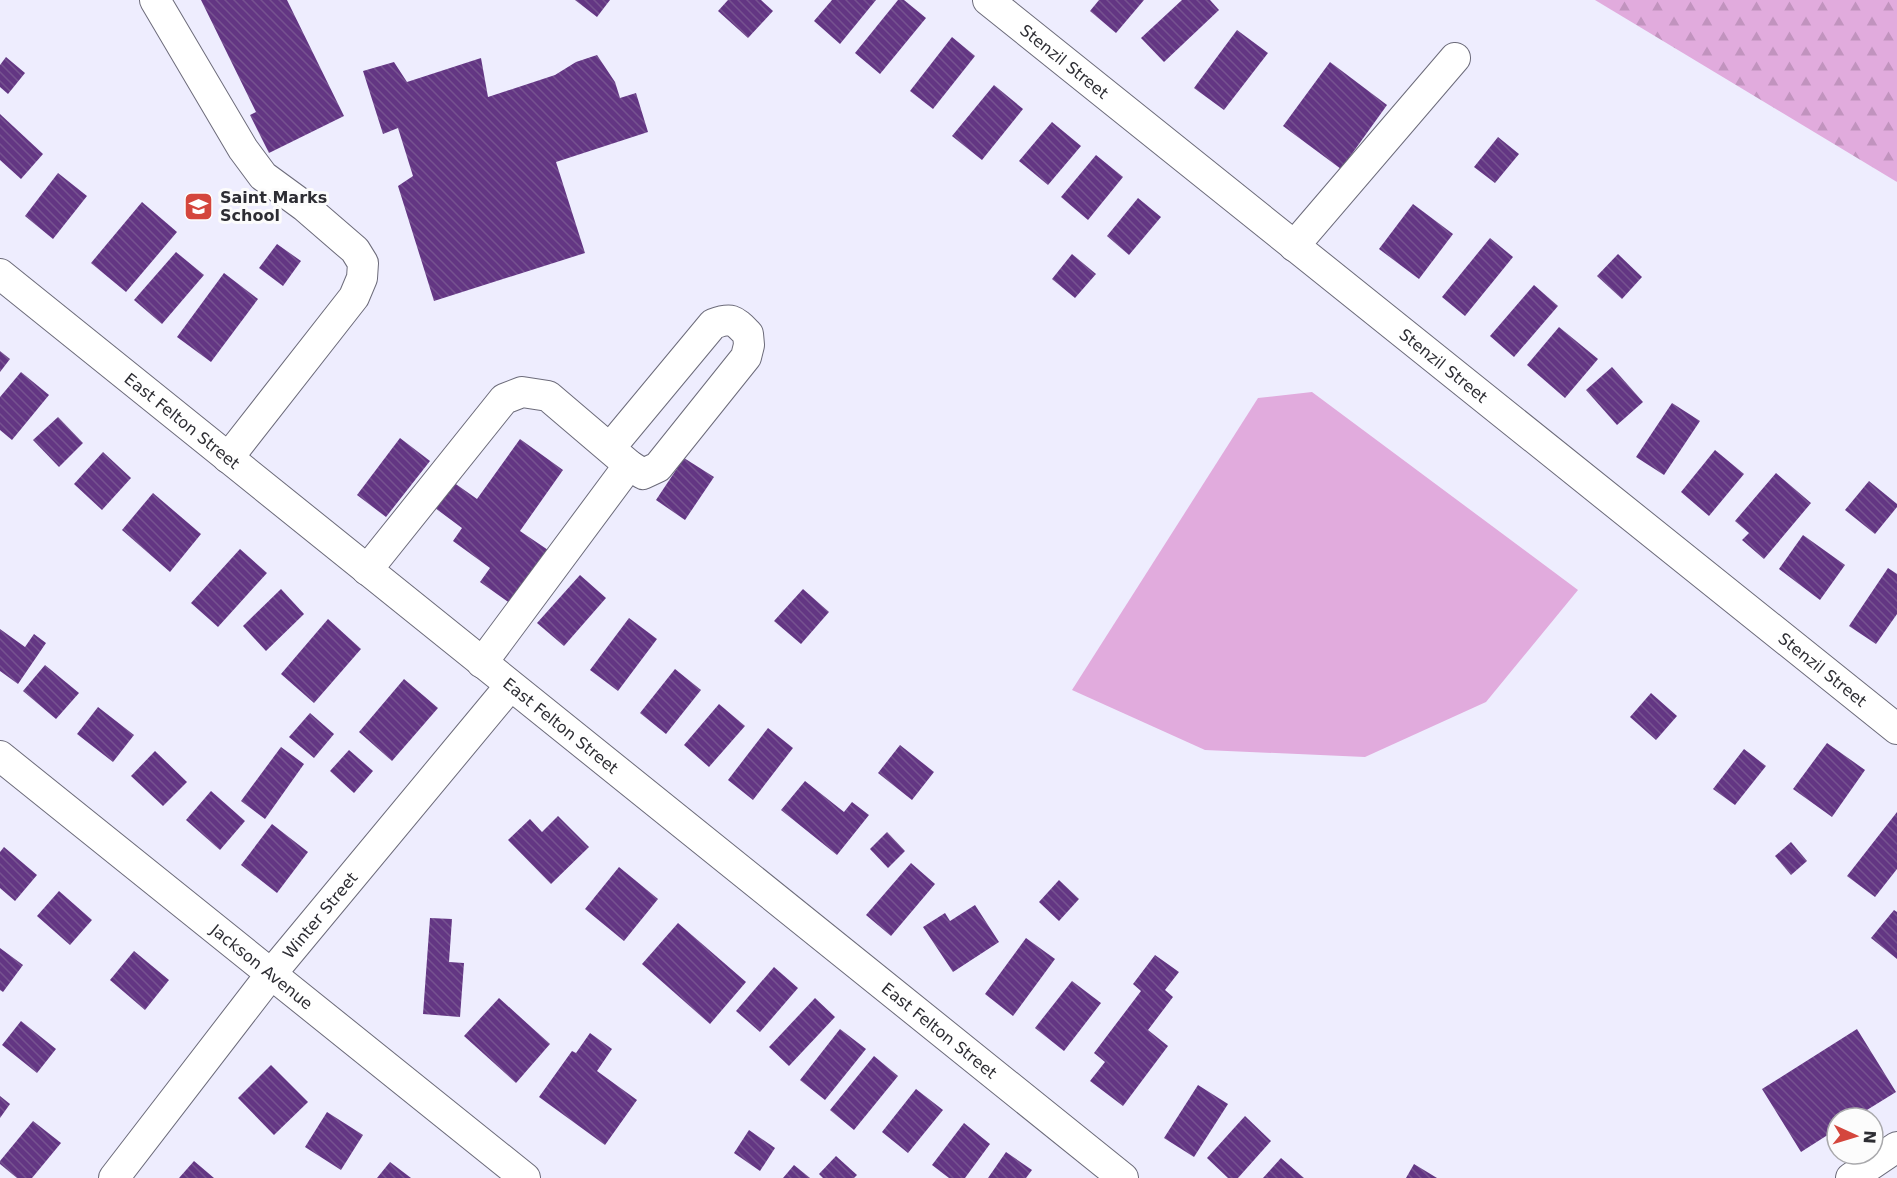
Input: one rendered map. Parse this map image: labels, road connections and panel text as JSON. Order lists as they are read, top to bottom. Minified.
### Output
{"streets":{"street":["Stenzil Street","East Felton Street","Winter Street","Jackson Avenue"]},"crossings":[["East Felton Street","Winter Street"],["Winter Street","Jackson Avenue"]],"places":{"school or university":["Saint Marks School"]},"north":"right"}
